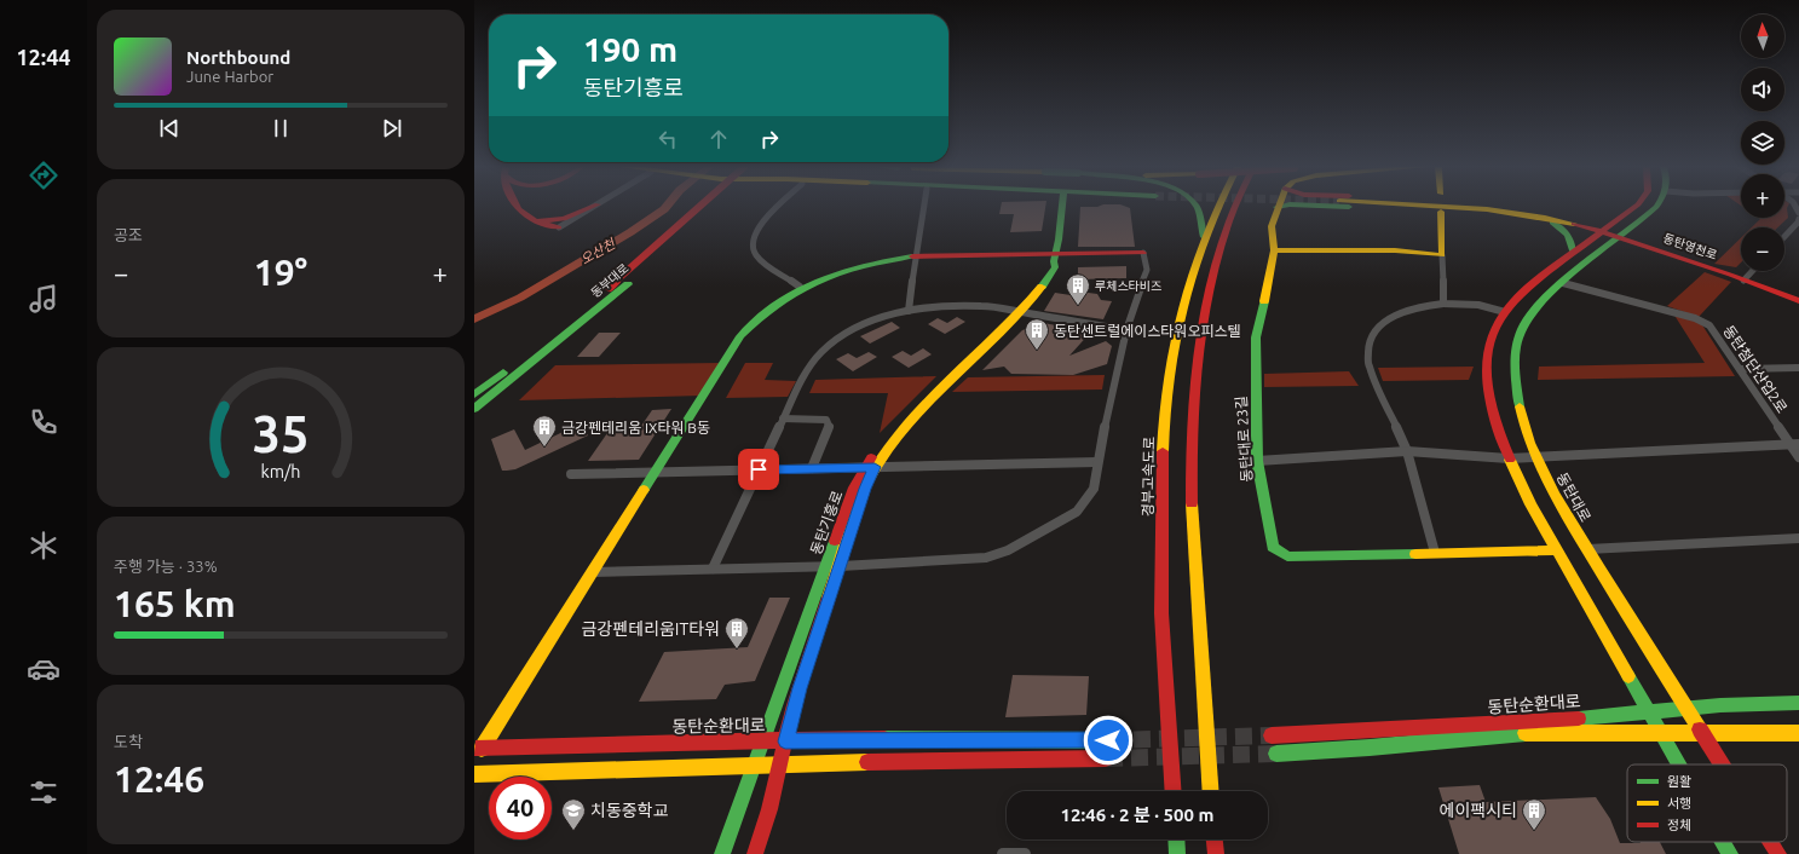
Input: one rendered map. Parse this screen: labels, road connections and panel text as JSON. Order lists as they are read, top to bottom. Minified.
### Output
{"streets":{"main road":["동탄영천로","동부대로","동탄대로 23길","경부고속도로","동탄대로","동탄기흥로","동탄순환대로"],"street":["동탄첨단산업2로"]},"crossings":[["동탄영천로","동탄대로"],["동탄첨단산업2로","동탄대로"],["동탄대로","동탄순환대로"],["동탄기흥로","동탄순환대로"]],"water":["오산천"],"places":{"building":["루체스타비즈","동탄센트럴에이스타워오피스텔","금강펜테리움 IX타워 B동","금강펜테리움IT타워","에이팩시티"],"school or university":["치동중학교"]},"legend":["원활","서행","정체"],"north":"top","page":{"tabs":"12:44","map_buttons":["+","−"],"turn":["190 m","동탄기흥로"],"song":["Northbound","June Harbor"],"tile":["공조",["주행 가능 · 33%","165 km"],["도착","12:46"]],"heat":["−","19°","+"],"limit":"40","trip":"12:46 · 2 분 · 500 m","gauge":["35","km/h"]}}
